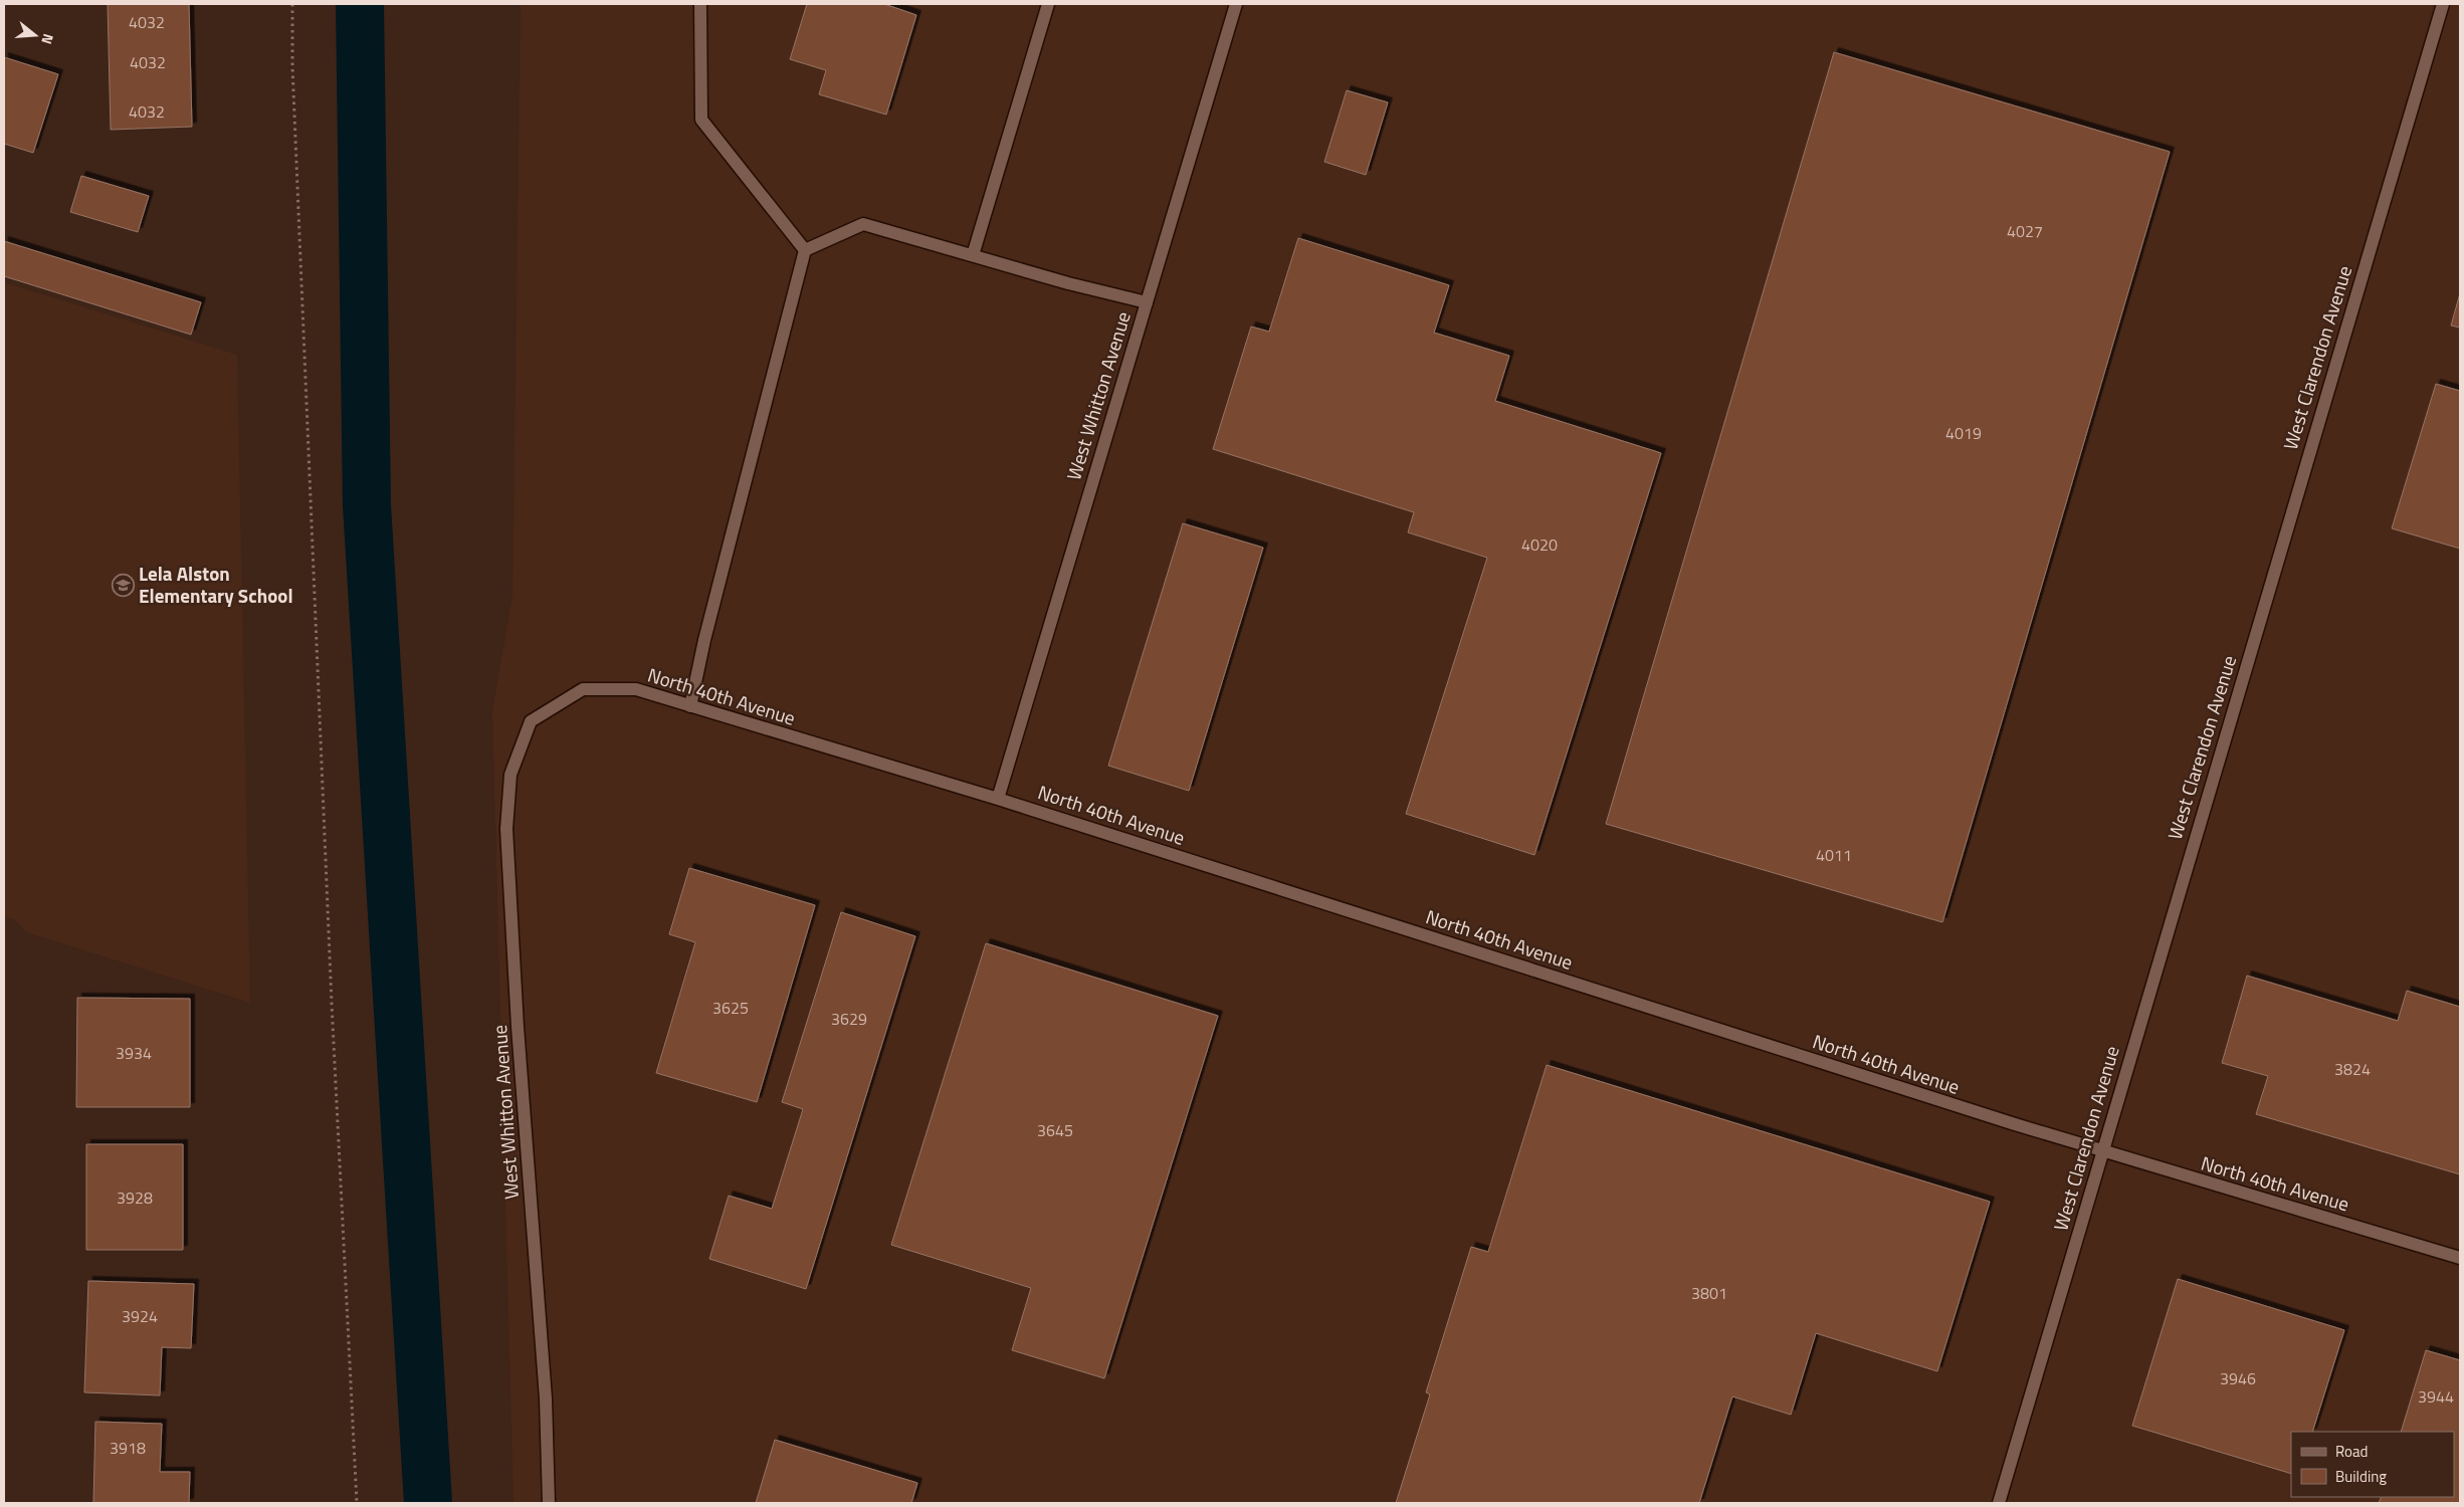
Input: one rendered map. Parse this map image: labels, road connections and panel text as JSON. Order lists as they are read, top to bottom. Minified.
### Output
{"streets":{"street":["West Clarendon Avenue","West Whitton Avenue","North 40th Avenue"]},"crossings":[["West Clarendon Avenue","North 40th Avenue"],["West Whitton Avenue","North 40th Avenue"]],"places":{"school or university":["Lela Alston Elementary School"]},"house_numbers":["4032","4032","4032","4027","4019","4020","4011","3625","3629","3934","3824","3645","3928","3801","3924","3946","3944","3918"],"legend":["Road","Building"],"north":"right"}
